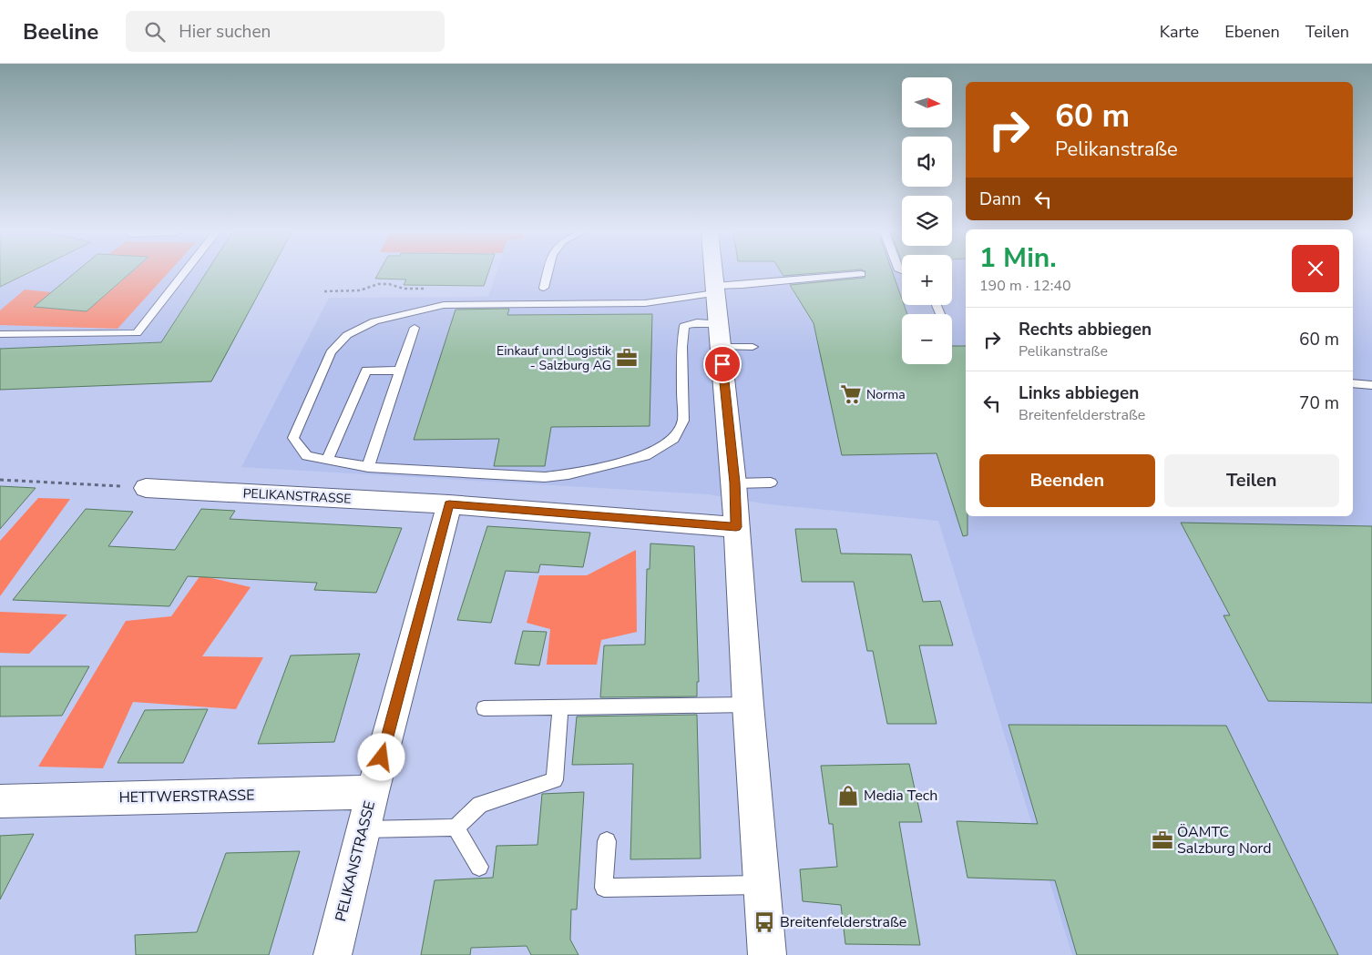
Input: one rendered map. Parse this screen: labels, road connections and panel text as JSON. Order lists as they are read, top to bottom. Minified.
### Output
{"streets":{"street":["PELIKANSTRASSE","HETTWERSTRASSE"]},"crossings":[["PELIKANSTRASSE","HETTWERSTRASSE"]],"places":{"office":["Einkauf und Logistik - Salzburg AG","ÖAMTC Salzburg Nord"],"supermarket":["Norma"],"shop":["Media Tech"],"bus stop":["Breitenfelderstraße"]},"north":"right","page":{"header":"Beeline","search":"Hier suchen","nav":["Karte","Ebenen","Teilen"],"map_buttons":["+","−"],"turn":["60 m","Pelikanstraße"],"then":"Dann","heading":["1 Min.","190 m · 12:40"],"list":[{"name":"Rechts abbiegen","note":"Pelikanstraße","value":"60 m"},{"name":"Links abbiegen","note":"Breitenfelderstraße","value":"70 m"}],"buttons":["Beenden","Teilen"]}}
